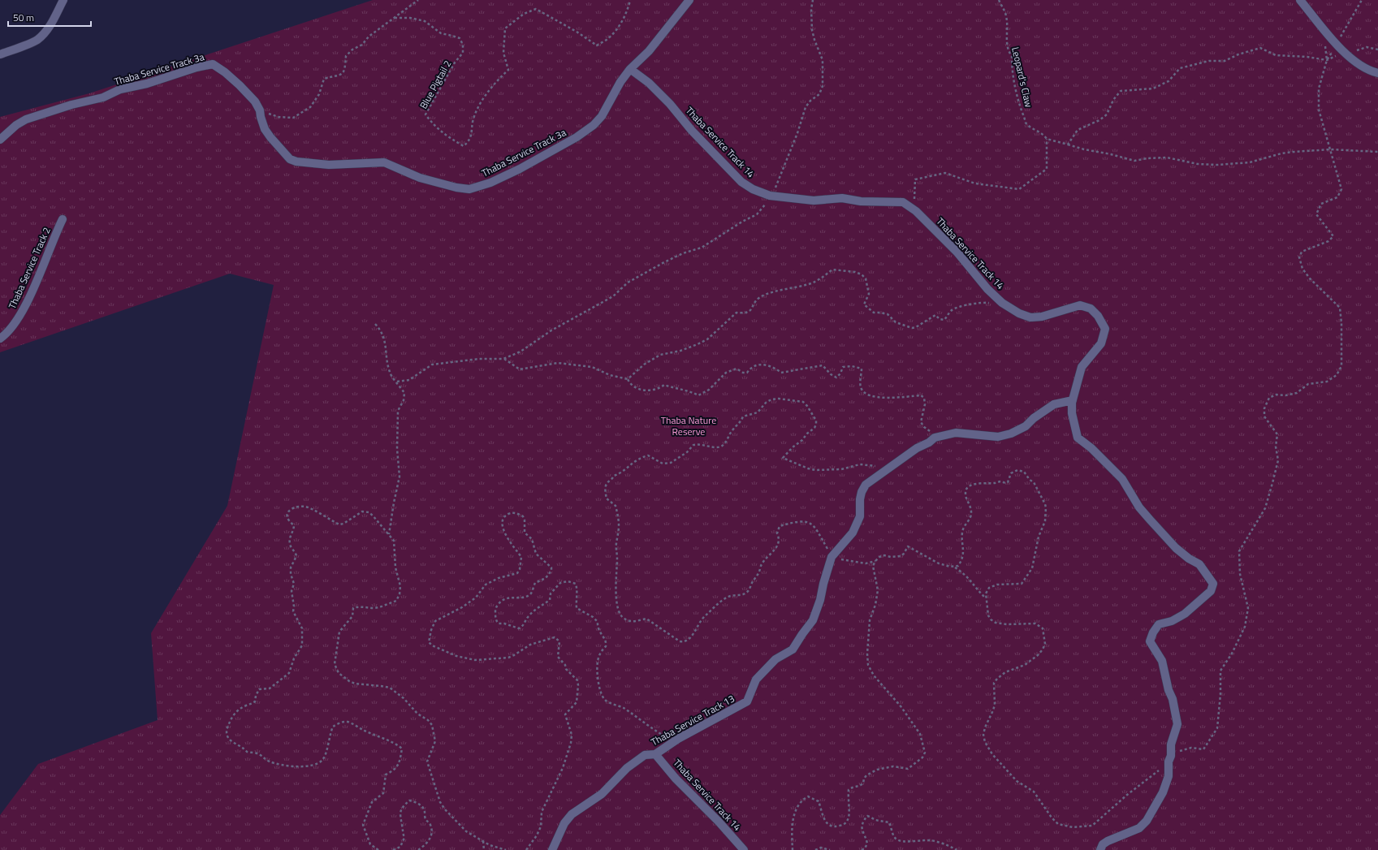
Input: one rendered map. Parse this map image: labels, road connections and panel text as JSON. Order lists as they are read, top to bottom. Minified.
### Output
{"streets":{"street":["Thaba Service Track 3a","Thaba Service Track 14","Thaba Service Track 2","Thaba Service Track 13"],"path":["Leopard's Claw","Blue Pigtail 2"]},"crossings":[["Thaba Service Track 3a","Thaba Service Track 14"],["Thaba Service Track 14","Thaba Service Track 13"]],"parks":["Thaba Nature Reserve"],"scale_bar":"50 m"}
